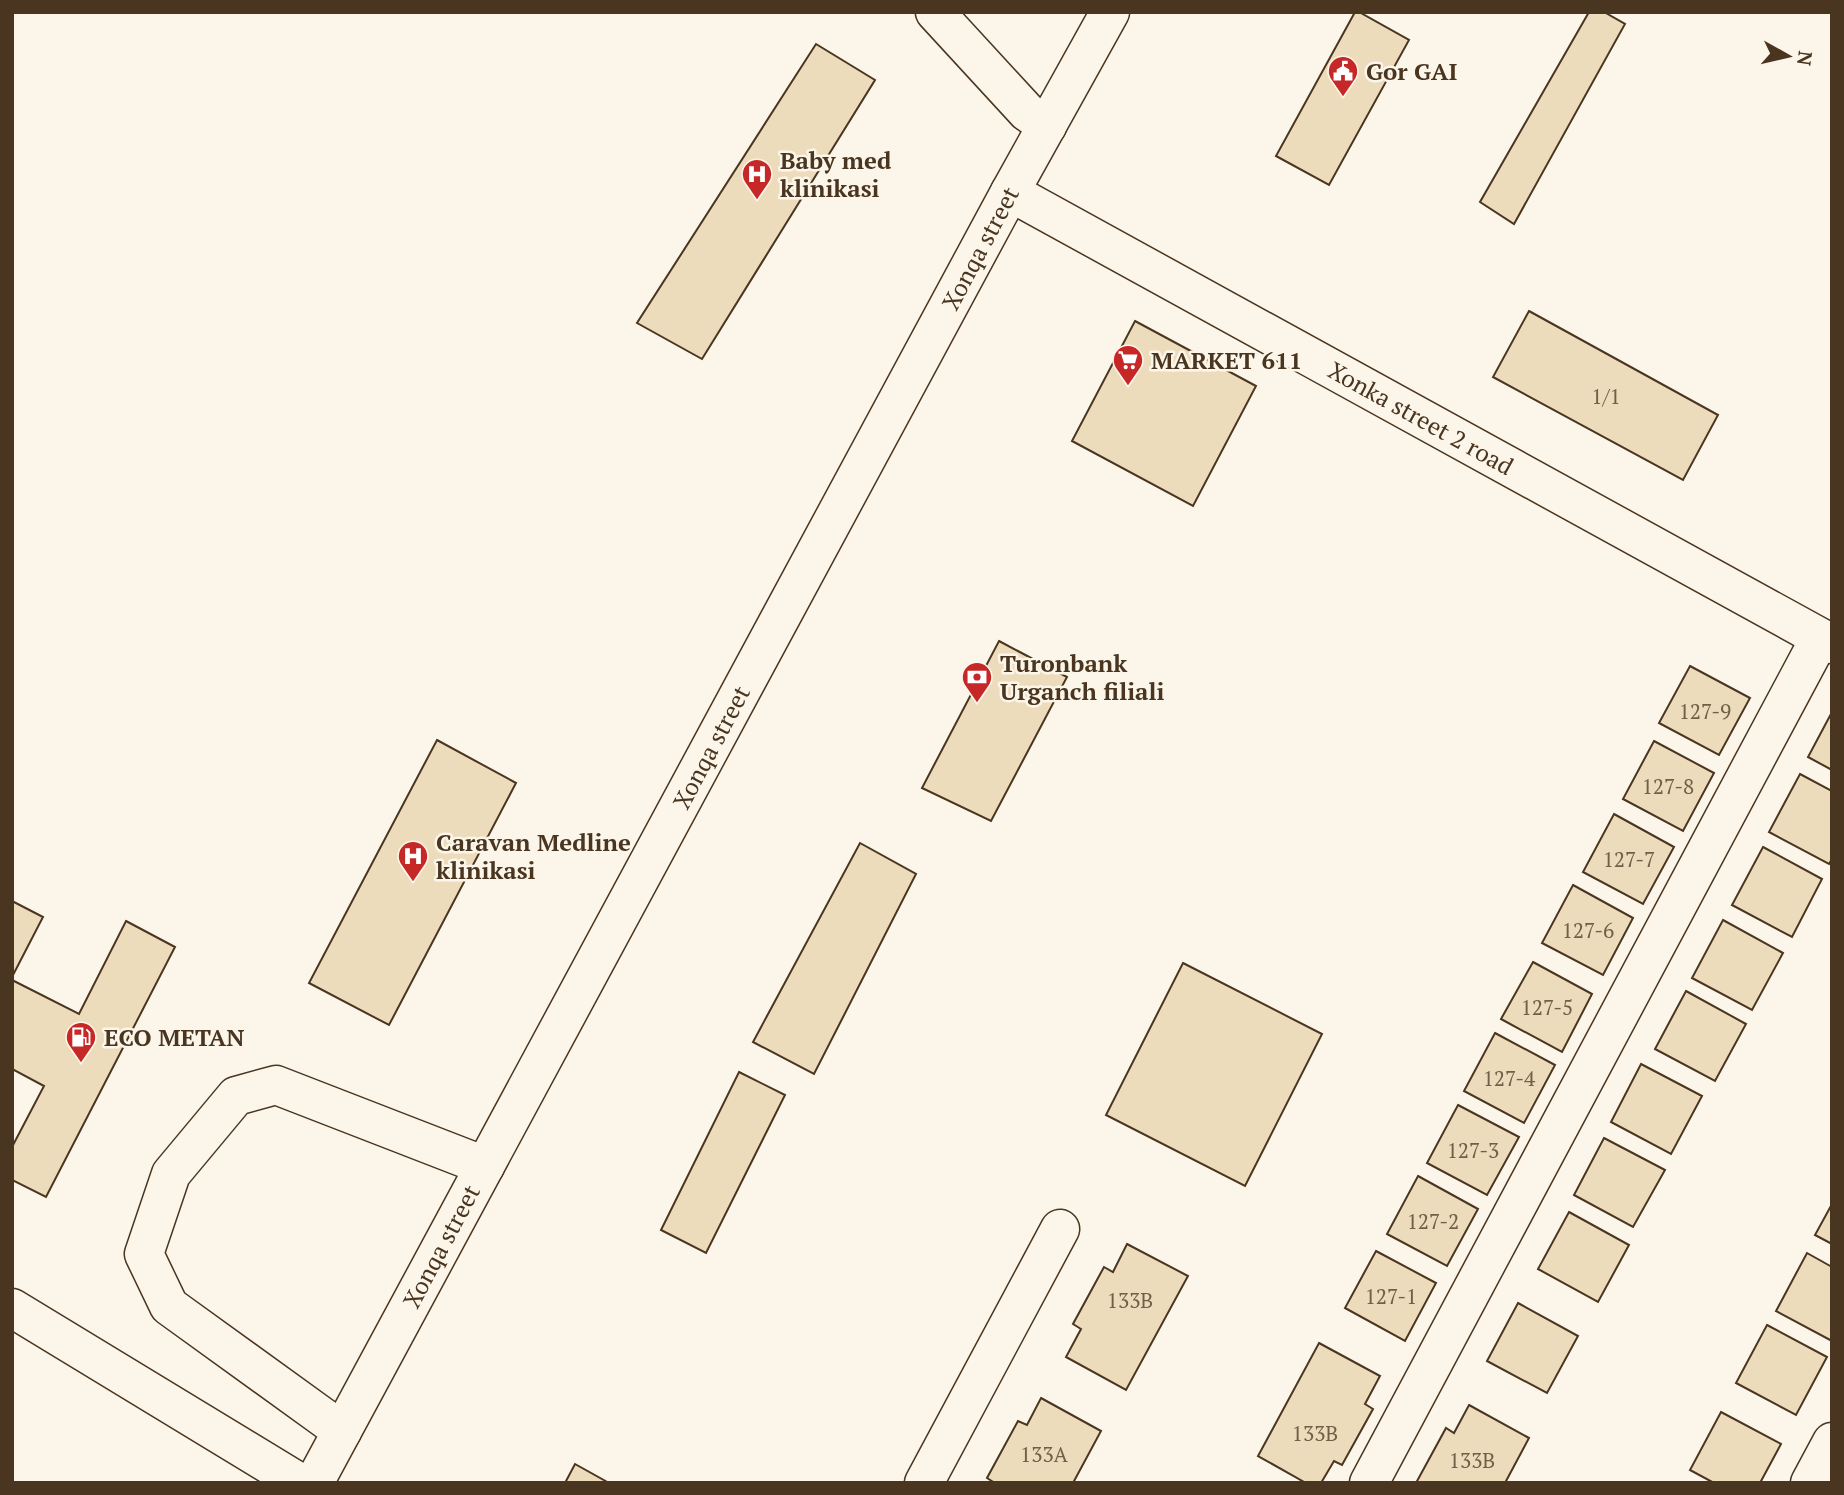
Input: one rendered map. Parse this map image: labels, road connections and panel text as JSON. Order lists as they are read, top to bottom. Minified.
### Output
{"streets":{"main road":["Xonqa street","Xonka street 2 road"]},"crossings":[["Xonqa street","Xonka street 2 road"]],"places":{"public building":["Gor GAI"],"hospital":["Baby med klinikasi","Caravan Medline klinikasi"],"supermarket":["MARKET 611"],"bank":["Turonbank Urganch filiali"],"fuel station":["ECO METAN"]},"house_numbers":["1/1","127-9","127-8","127-7","127-6","127-5","127-4","127-3","127-2","127-1","133В","133В","133A","133В"],"north":"right"}
